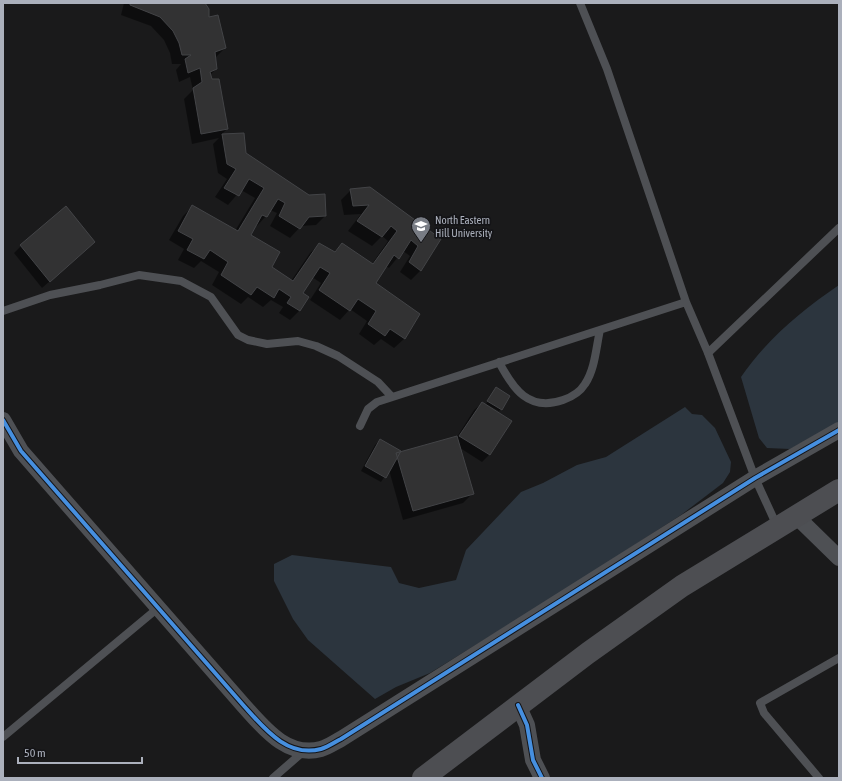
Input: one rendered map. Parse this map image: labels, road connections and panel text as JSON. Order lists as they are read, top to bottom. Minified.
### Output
{"places":{"school or university":["North Eastern Hill University"]},"scale_bar":"50 m"}
